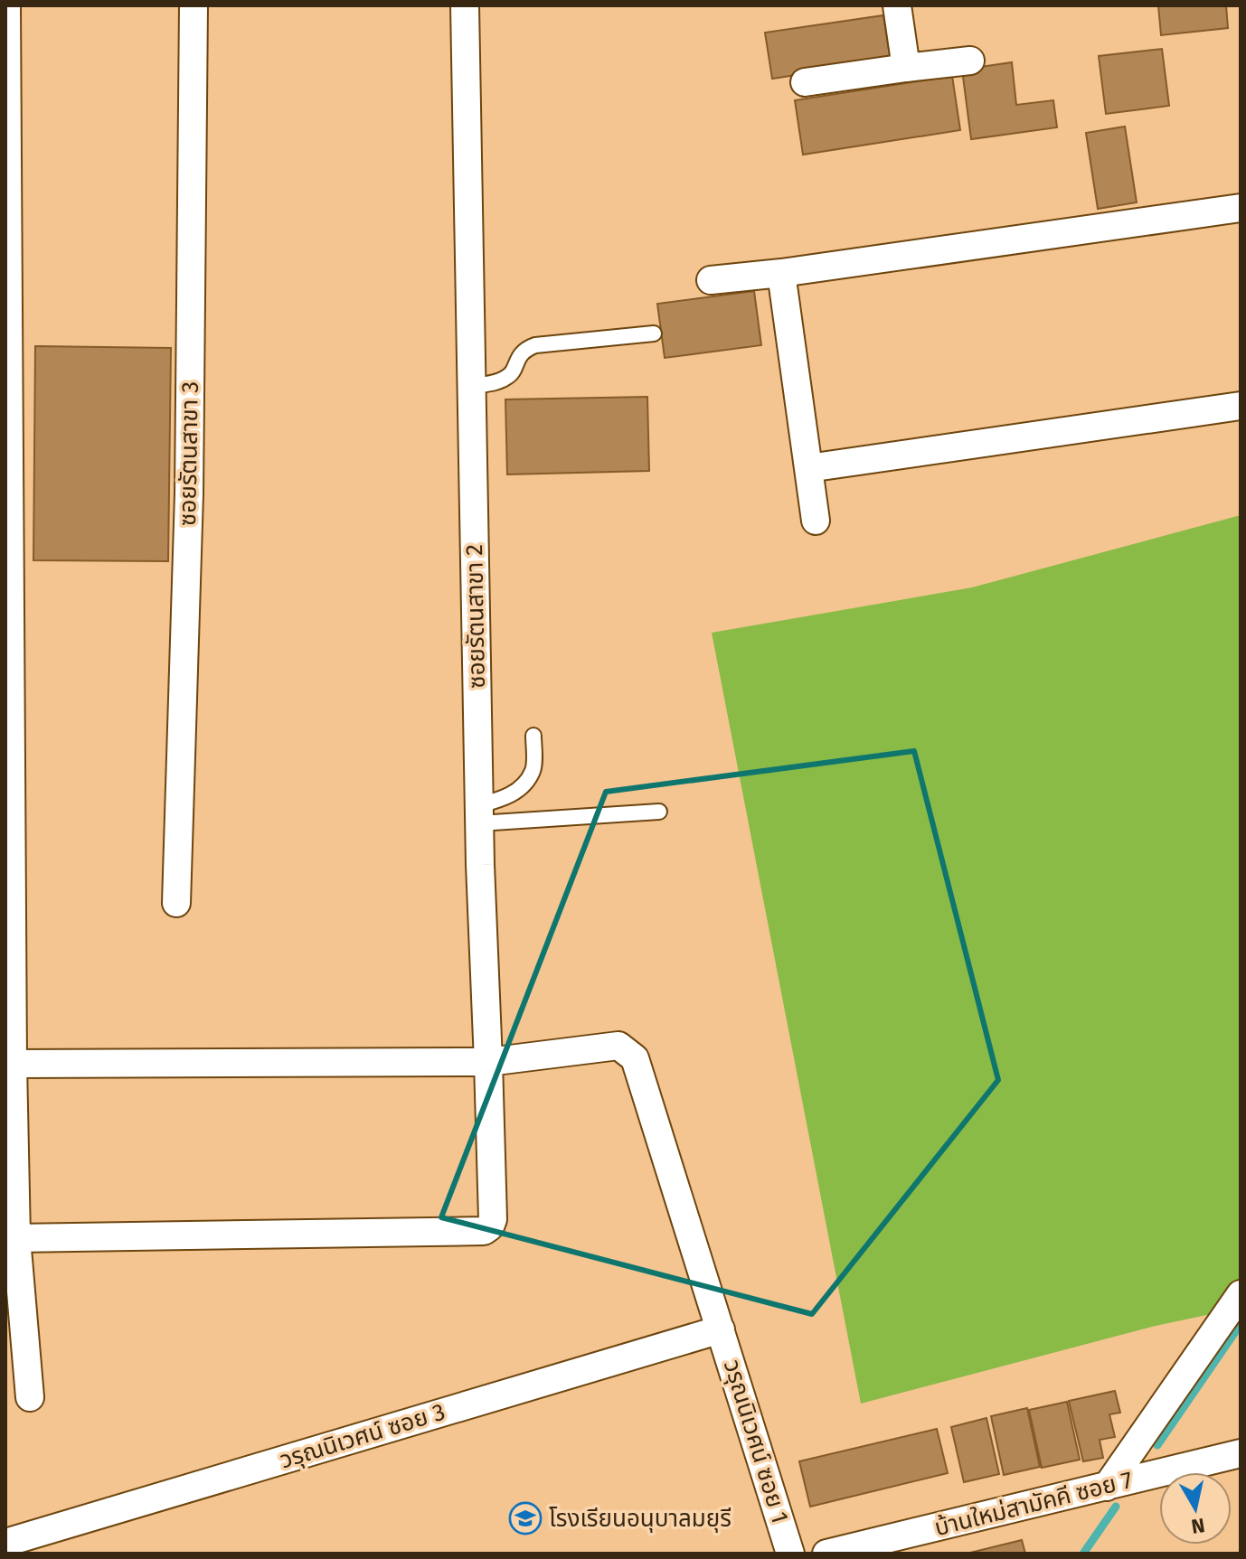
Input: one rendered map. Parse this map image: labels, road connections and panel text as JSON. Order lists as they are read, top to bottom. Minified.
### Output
{"streets":{"street":["ซอยรัตนสาขา 3","ซอยรัตนสาขา 2","วรุณนิเวศน์ ซอย 3","วรุณนิเวศน์ ซอย 1","บ้านใหม่สามัคคี ซอย 7"]},"crossings":[["ซอยรัตนสาขา 2","วรุณนิเวศน์ ซอย 1"],["วรุณนิเวศน์ ซอย 3","วรุณนิเวศน์ ซอย 1"]],"places":{"school or university":["โรงเรียนอนุบาลมยุรี"]},"north":"bottom"}
